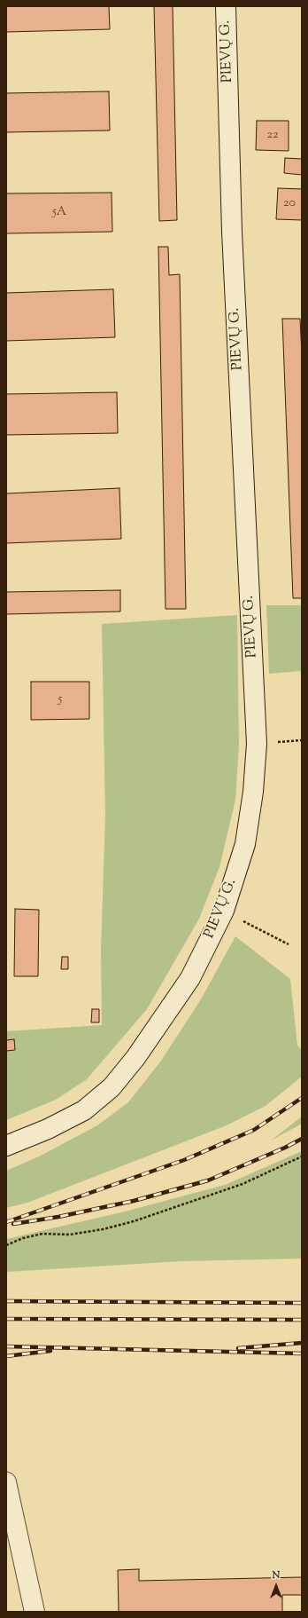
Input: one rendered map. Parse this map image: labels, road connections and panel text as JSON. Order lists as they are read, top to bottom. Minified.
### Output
{"streets":{"street":["PIEVŲ G."]},"house_numbers":["22","20","5A","5"],"north":"top"}
